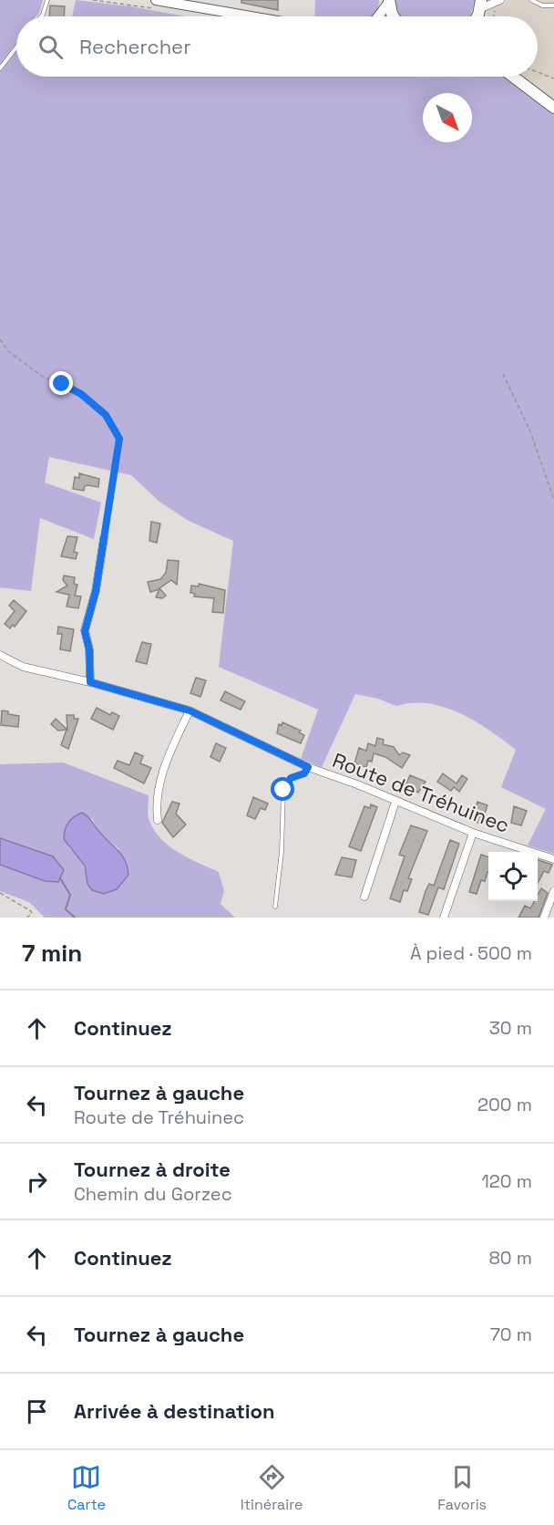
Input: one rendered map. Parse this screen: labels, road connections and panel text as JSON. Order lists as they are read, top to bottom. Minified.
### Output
{"streets":{"street":["Route de Tréhuinec"]},"north":"bottom right","page":{"search":"Rechercher","heading":["7 min","À pied · 500 m"],"list":[["Continuez","30 m"],["Tournez à gauche","Route de Tréhuinec","200 m"],["Tournez à droite","Chemin du Gorzec","120 m"],["Continuez","80 m"],["Tournez à gauche","70 m"],"Arrivée à destination"],"nav":["Carte","Itinéraire","Favoris"]}}
